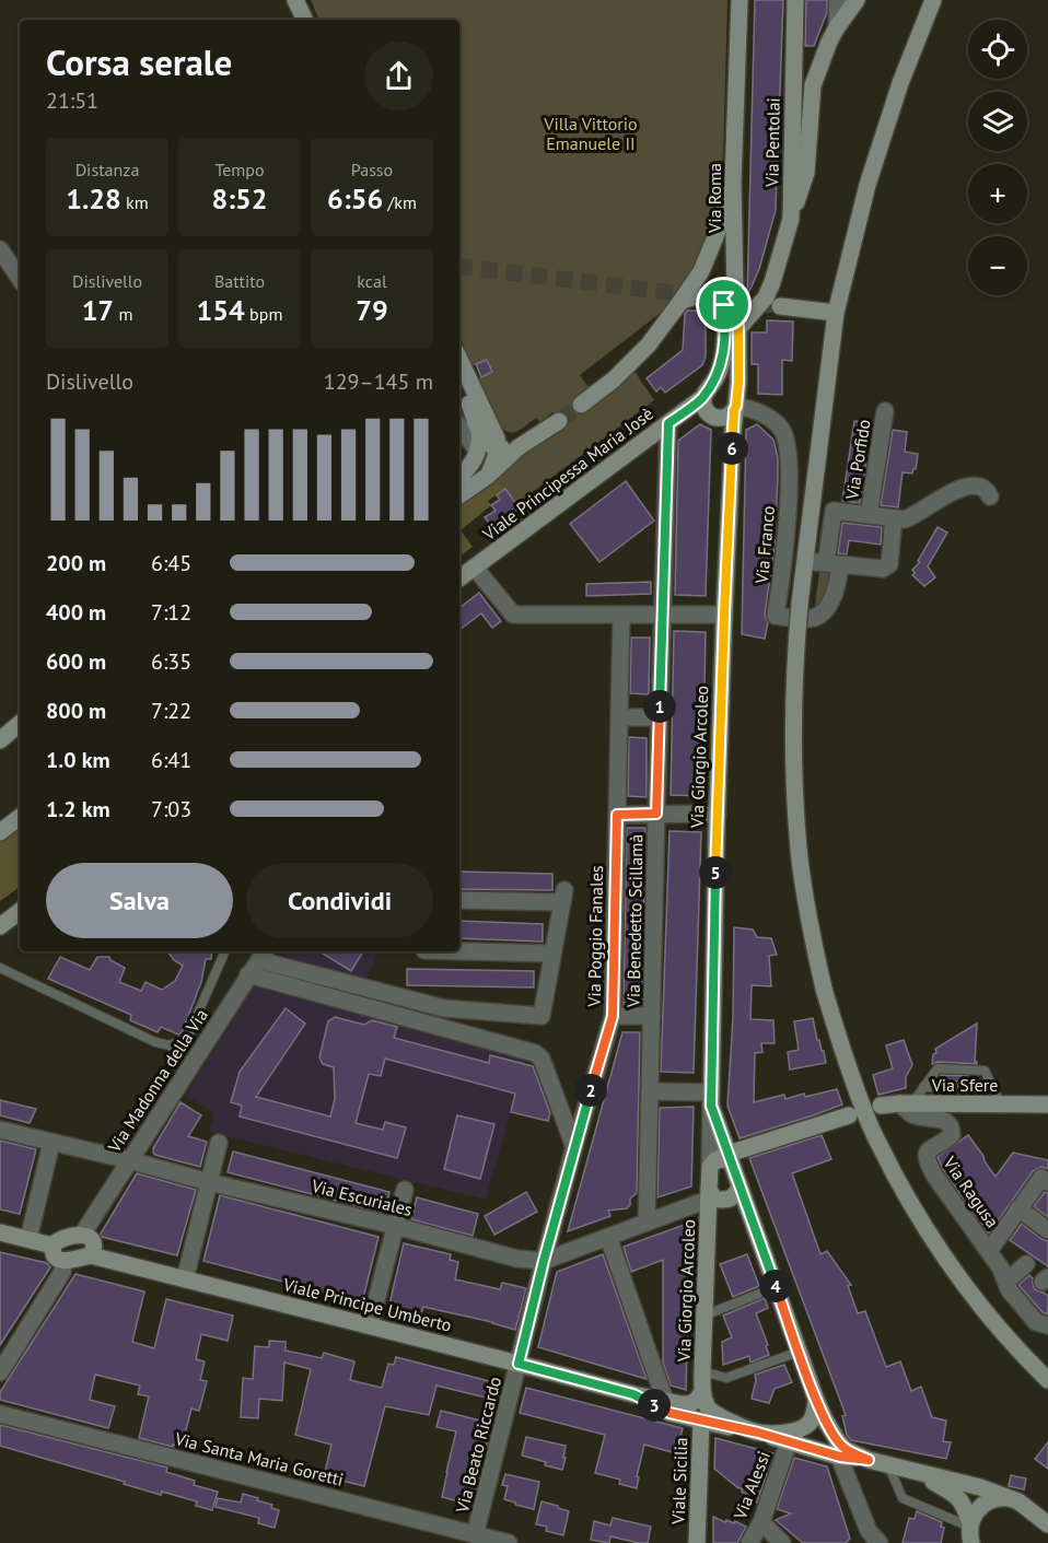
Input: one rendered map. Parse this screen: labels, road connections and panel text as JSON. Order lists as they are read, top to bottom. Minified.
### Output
{"streets":{"main road":["Via Pentolai","Via Roma","Viale Principessa Maria Josè","Via Giorgio Arcoleo","Via Sfere","Viale Principe Umberto","Viale Sicilia"],"street":["Via Porfido","Via Franco","Via Benedetto Scillamà","Via Poggio Fanales","Via Madonna della Via","Via Ragusa","Via Escuriales","Via Beato Riccardo","Via Santa Maria Goretti","Via Alessi"]},"crossings":[["Via Pentolai","Via Roma"],["Via Roma","Viale Principessa Maria Josè"],["Via Roma","Via Franco"],["Via Roma","Via Giorgio Arcoleo"],["Viale Principessa Maria Josè","Via Franco"],["Viale Principessa Maria Josè","Via Giorgio Arcoleo"],["Viale Principessa Maria Josè","Via Benedetto Scillamà"],["Via Franco","Via Giorgio Arcoleo"],["Via Giorgio Arcoleo","Via Escuriales"],["Via Benedetto Scillamà","Via Escuriales"],["Via Poggio Fanales","Via Escuriales"],["Via Poggio Fanales","Viale Principe Umberto"],["Via Poggio Fanales","Via Beato Riccardo"],["Via Madonna della Via","Via Escuriales"],["Via Sfere","Via Ragusa"],["Viale Principe Umberto","Via Beato Riccardo"],["Via Beato Riccardo","Via Santa Maria Goretti"]],"parks":["Villa Vittorio Emanuele II"],"page":{"map_buttons":["+","−"],"heading":["Corsa serale","21:51"],"stats":[["Distanza","1.28 km"],["Tempo","8:52"],["Passo","6:56 /km"],["Dislivello","17 m"],["Battito","154 bpm"],["kcal","79"]],"chart":["Dislivello","129–145 m"],"pins":["6","1","5","2","4","3"],"list":[{"name":"200 m","note":"6:45"},{"name":"400 m","note":"7:12"},{"name":"600 m","note":"6:35"},{"name":"800 m","note":"7:22"},{"name":"1.0 km","note":"6:41"},{"name":"1.2 km","note":"7:03"}],"buttons":["Salva","Condividi"]}}
